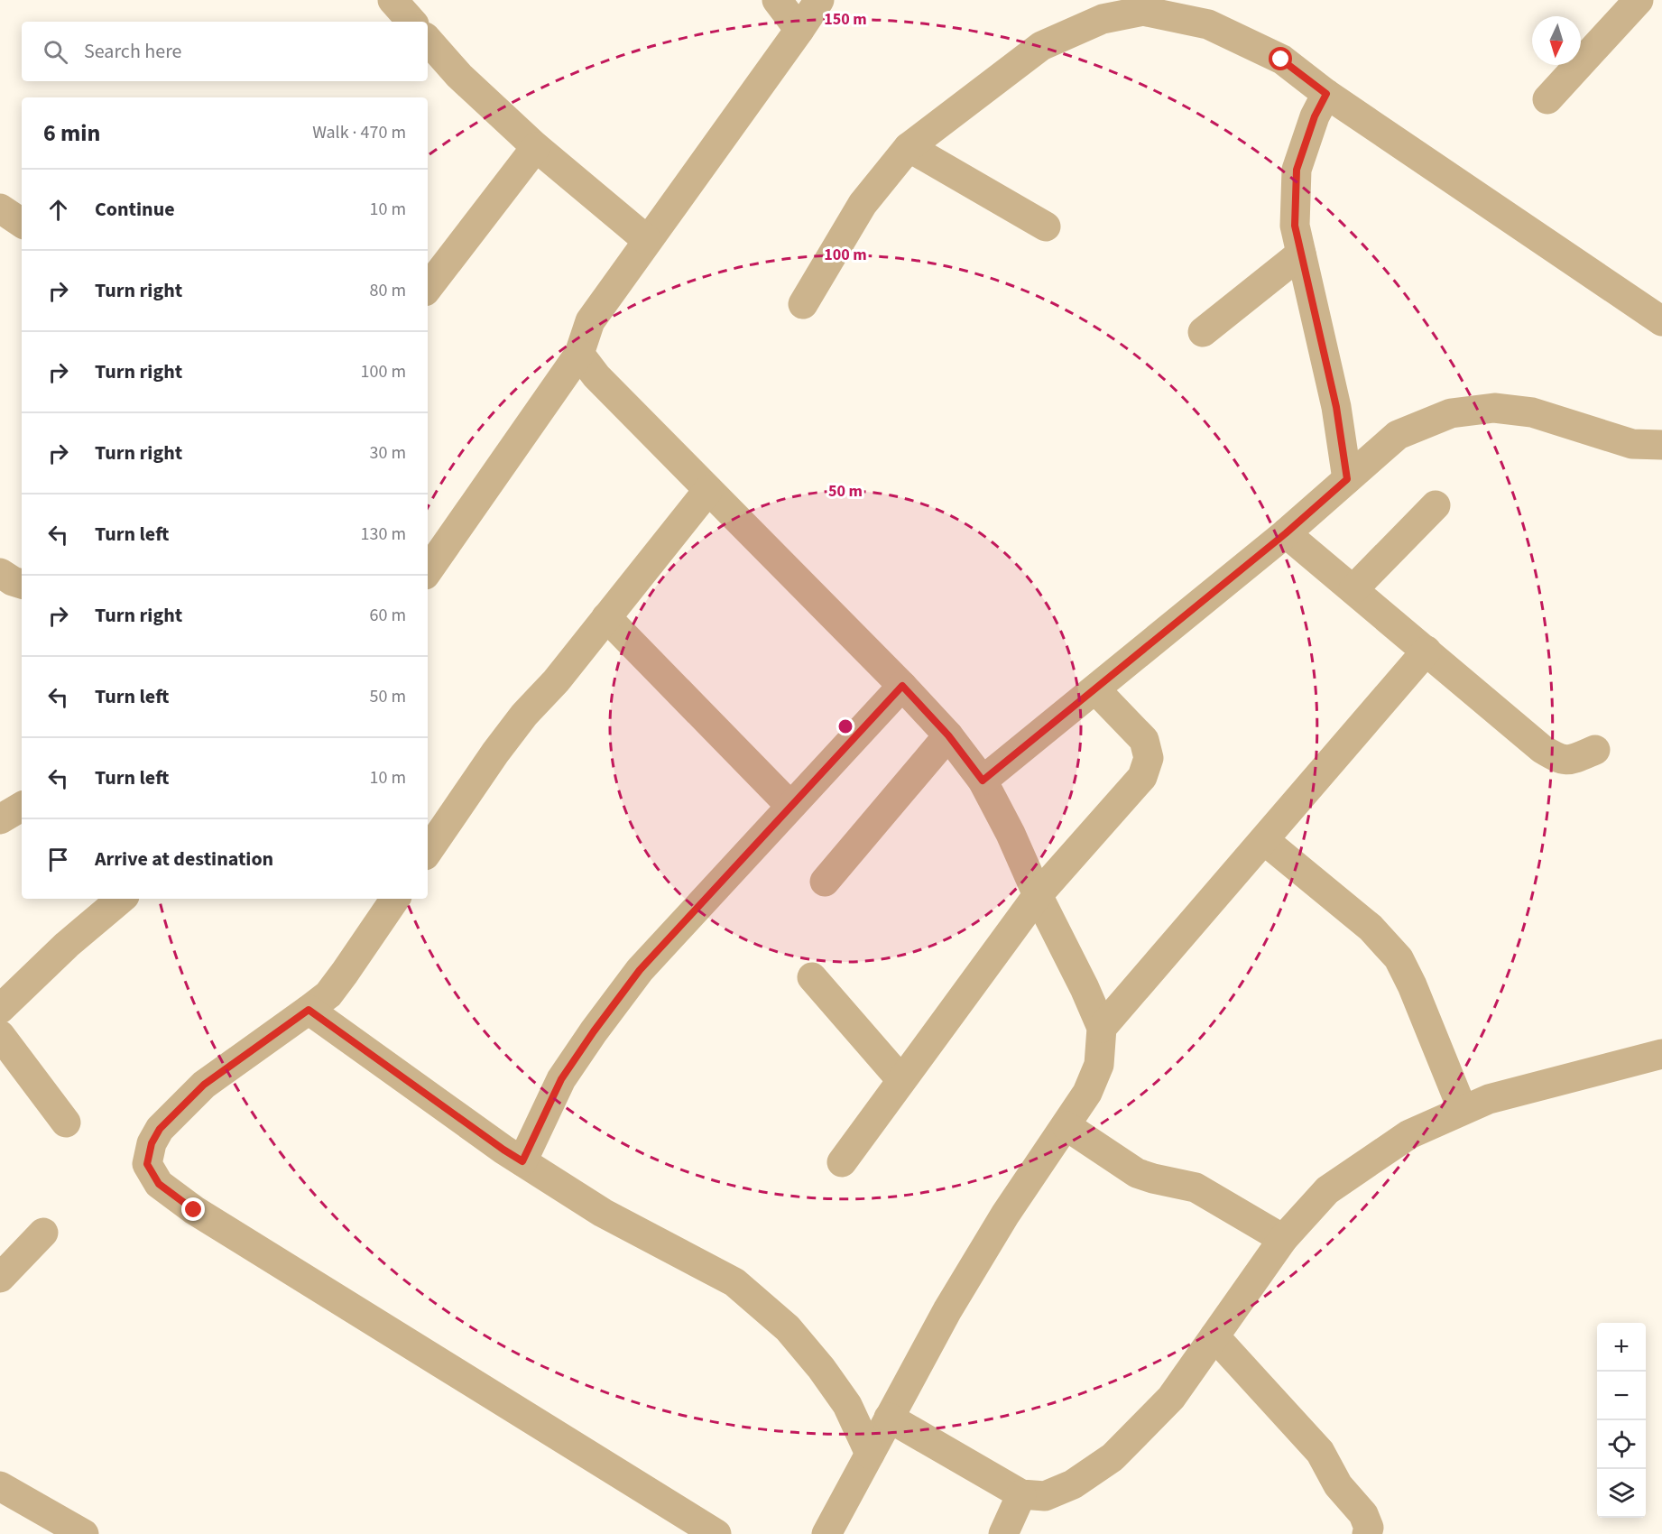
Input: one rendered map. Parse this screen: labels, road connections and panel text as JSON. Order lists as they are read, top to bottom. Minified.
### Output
{"north":"bottom","page":{"search":"Search here","heading":["6 min","Walk · 470 m"],"list":[["Continue","10 m"],["Turn right","80 m"],["Turn right","100 m"],["Turn right","30 m"],["Turn left","130 m"],["Turn right","60 m"],["Turn left","50 m"],["Turn left","10 m"],"Arrive at destination"],"map_buttons":["+","−"]},"rings":["150 m","100 m","50 m"]}
